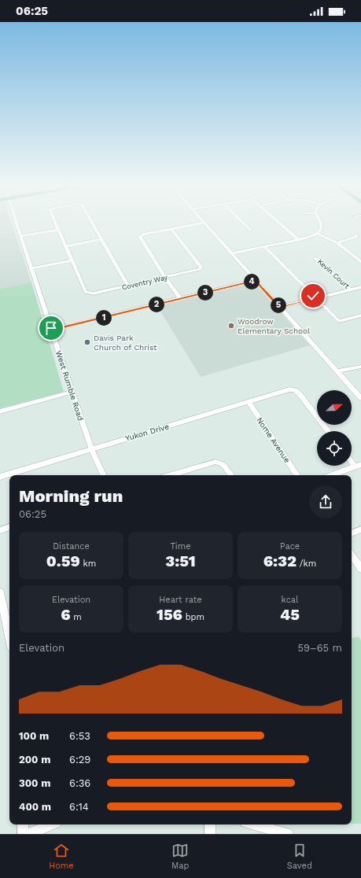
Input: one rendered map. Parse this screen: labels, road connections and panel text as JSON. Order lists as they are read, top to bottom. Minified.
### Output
{"streets":{"street":["Kevin Court","Coventry Way","West Rumble Road","Yukon Drive","Nome Avenue"]},"crossings":[["West Rumble Road","Yukon Drive"],["Yukon Drive","Nome Avenue"]],"places":["Woodrow Elementary School","Davis Park Church of Christ"],"north":"right","page":{"status":"06:25","pins":["4","3","2","5","1"],"heading":["Morning run","06:25"],"stats":[["Distance","0.59 km"],["Time","3:51"],["Pace","6:32 /km"],["Elevation","6 m"],["Heart rate","156 bpm"],["kcal","45"]],"chart":["Elevation","59–65 m"],"list":[{"name":"100 m","note":"6:53"},{"name":"200 m","note":"6:29"},{"name":"300 m","note":"6:36"},{"name":"400 m","note":"6:14"}],"tabs":["Home","Map","Saved"]}}
